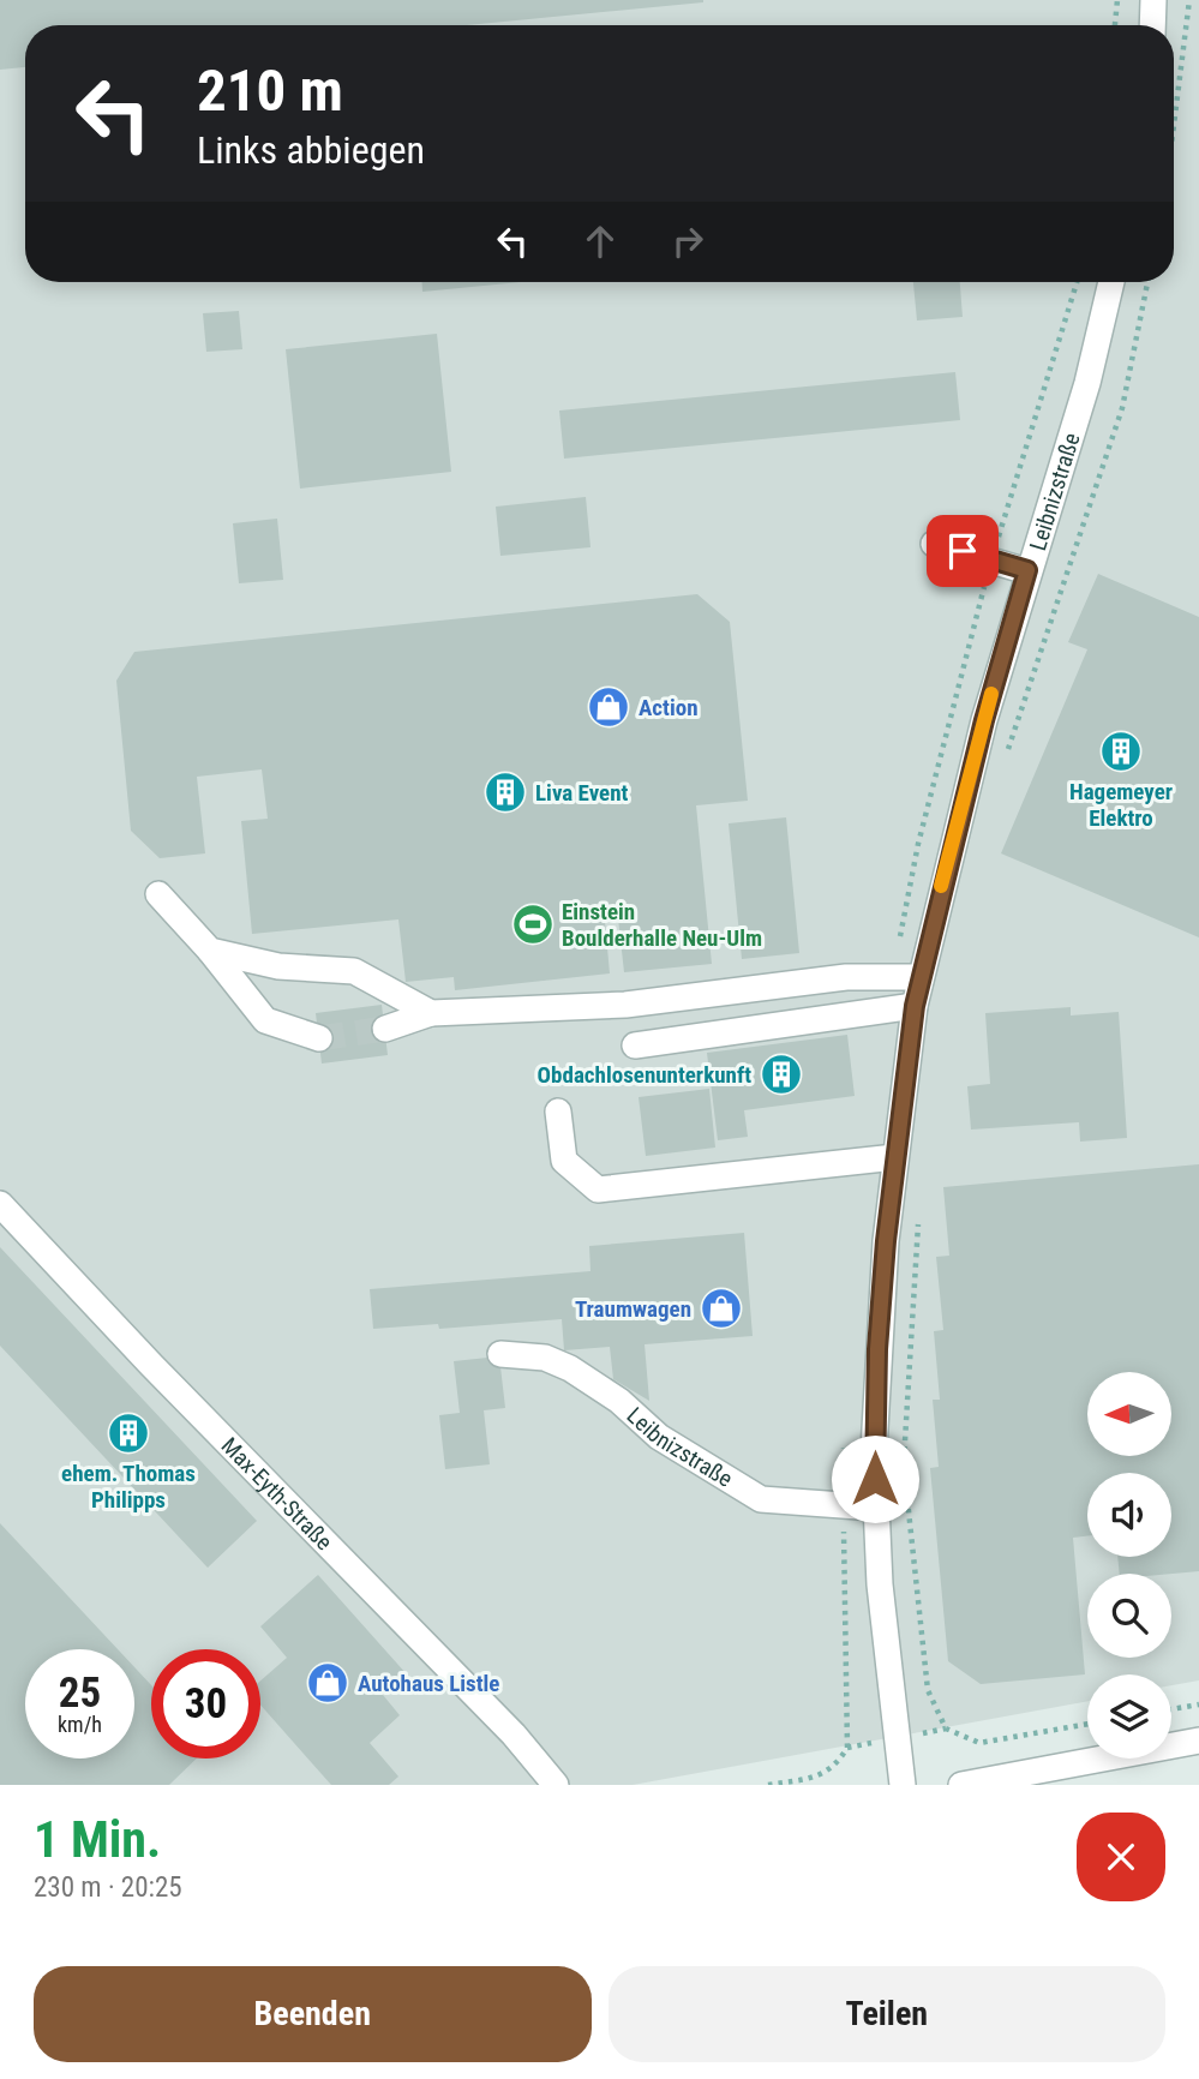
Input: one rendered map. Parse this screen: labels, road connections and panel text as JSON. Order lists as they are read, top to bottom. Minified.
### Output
{"streets":{"street":["Leibnizstraße","Max-Eyth-Straße"]},"places":{"shop":["Action","Traumwagen","Autohaus Listle"],"building":["Hagemeyer Elektro","Liva Event","Obdachlosenunterkunft","ehem. Thomas Philipps"],"sports":["Einstein Boulderhalle Neu-Ulm"]},"north":"left","page":{"turn":["210 m","Links abbiegen"],"speed":"25 km/h","limit":"30","heading":["1 Min.","230 m · 20:25"],"buttons":["Beenden","Teilen"]}}
